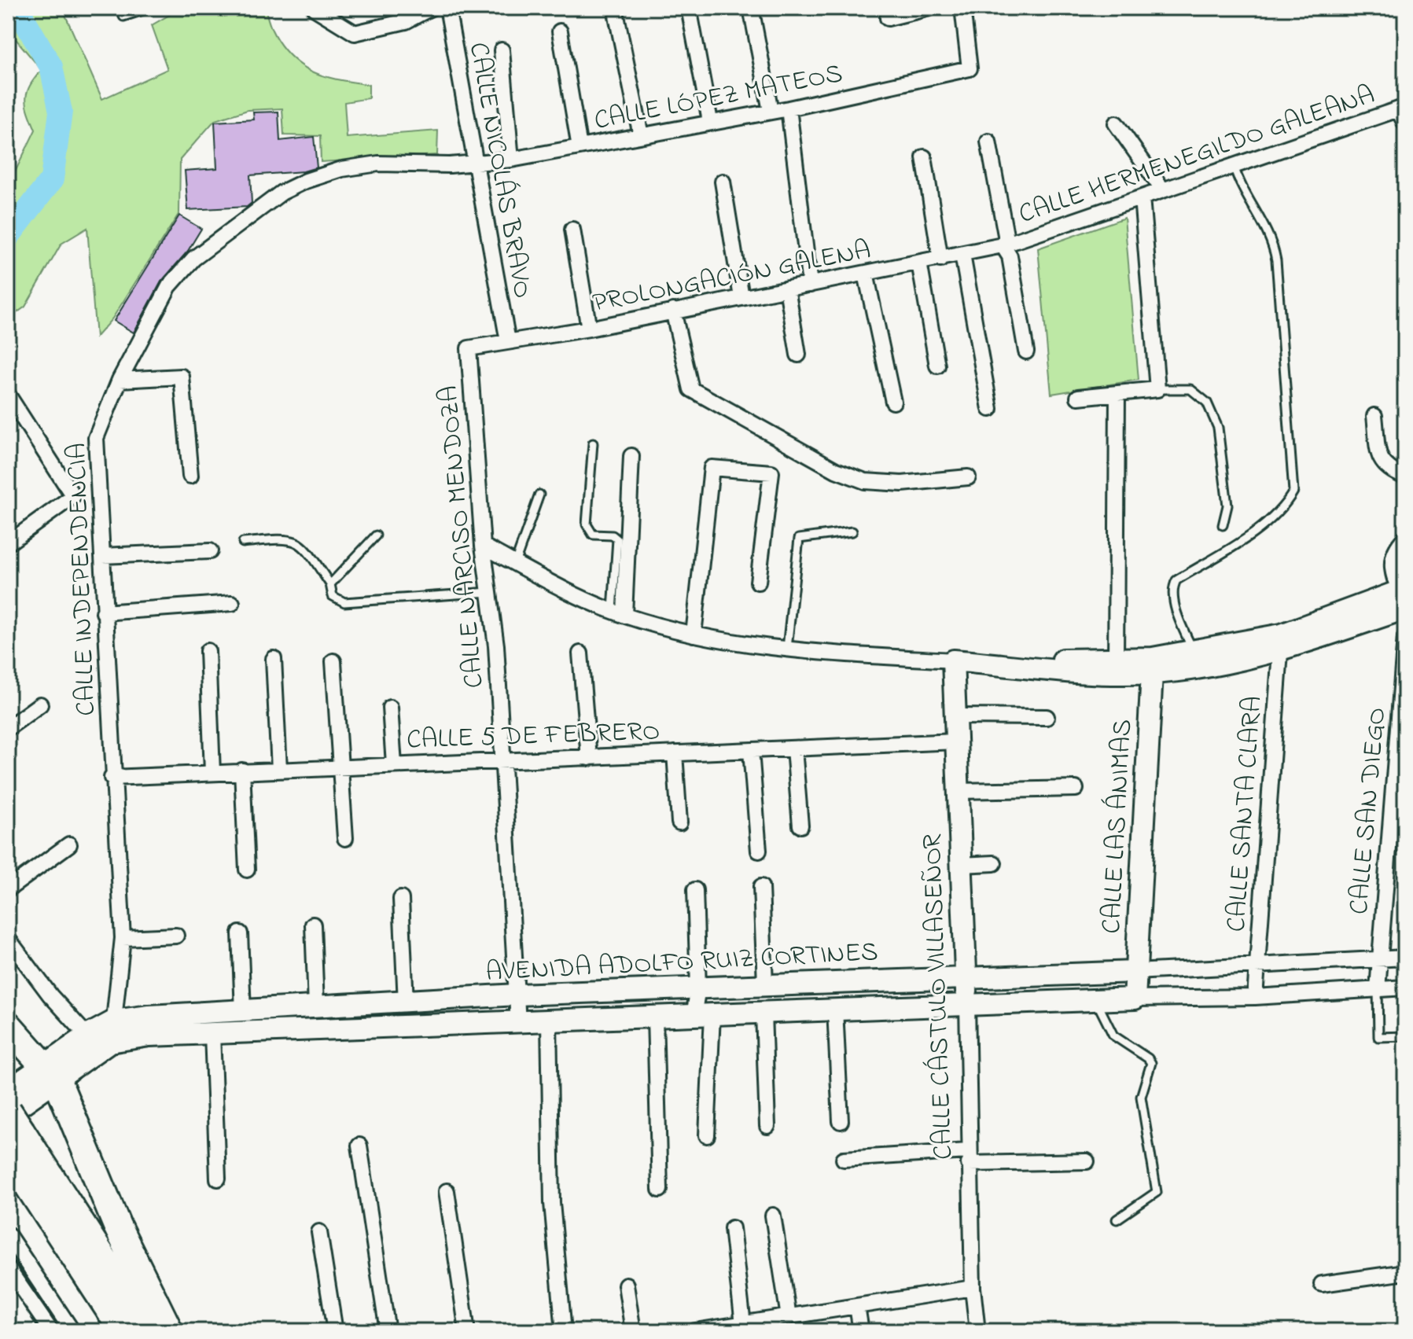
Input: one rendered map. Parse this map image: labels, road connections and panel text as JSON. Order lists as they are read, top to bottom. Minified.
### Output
{"streets":{"street":["CALLE LÓPEZ MATEOS","CALLE HERMENEGILDO GALEANA","CALLE NICOLÁS BRAVO","PROLONGACIÓN GALENA","CALLE NARCISO MENDOZA","CALLE INDEPENDENCIA","CALLE 5 DE FEBRERO","CALLE SAN DIEGO","CALLE SANTA CLARA","CALLE LAS ÁNIMAS","AVENIDA ADOLFO RUIZ CORTINES","CALLE CÁSTULO VILLASEÑOR"]},"crossings":[["CALLE LÓPEZ MATEOS","CALLE NICOLÁS BRAVO"],["CALLE LÓPEZ MATEOS","CALLE INDEPENDENCIA"],["CALLE HERMENEGILDO GALEANA","PROLONGACIÓN GALENA"],["CALLE NICOLÁS BRAVO","PROLONGACIÓN GALENA"],["CALLE NICOLÁS BRAVO","CALLE INDEPENDENCIA"],["PROLONGACIÓN GALENA","CALLE NARCISO MENDOZA"],["CALLE NARCISO MENDOZA","CALLE 5 DE FEBRERO"],["CALLE NARCISO MENDOZA","AVENIDA ADOLFO RUIZ CORTINES"],["CALLE INDEPENDENCIA","CALLE 5 DE FEBRERO"],["CALLE INDEPENDENCIA","AVENIDA ADOLFO RUIZ CORTINES"],["CALLE 5 DE FEBRERO","CALLE CÁSTULO VILLASEÑOR"],["CALLE SAN DIEGO","AVENIDA ADOLFO RUIZ CORTINES"],["CALLE SANTA CLARA","AVENIDA ADOLFO RUIZ CORTINES"],["CALLE LAS ÁNIMAS","AVENIDA ADOLFO RUIZ CORTINES"],["AVENIDA ADOLFO RUIZ CORTINES","CALLE CÁSTULO VILLASEÑOR"]]}
